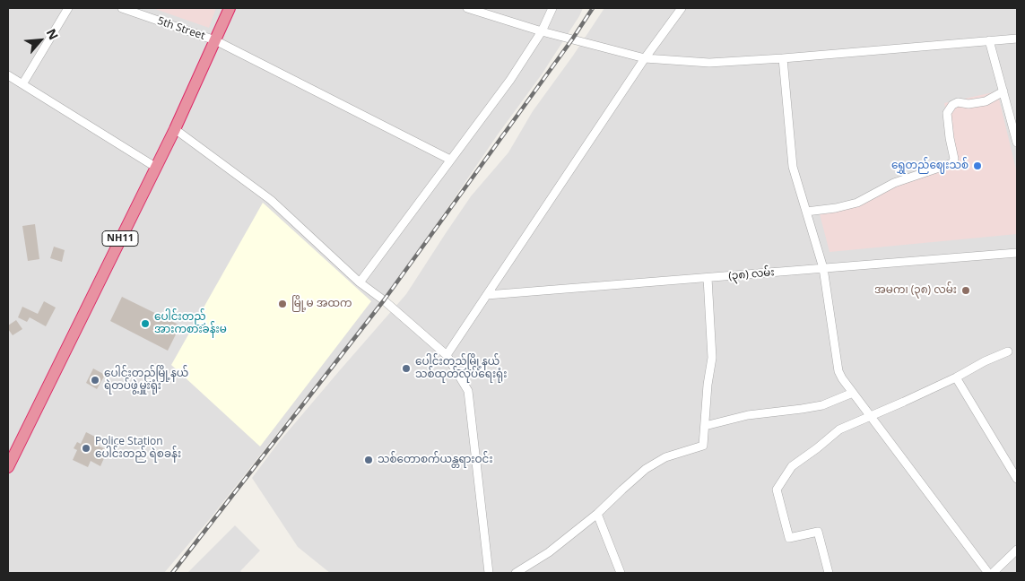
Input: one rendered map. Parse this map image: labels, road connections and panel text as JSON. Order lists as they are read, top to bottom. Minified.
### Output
{"streets":{"highway":["NH11"],"street":["5th Street","(၃၈) လမ်း"]},"crossings":[["5th Street","NH11"]],"places":["ရွှေတည်ဈေးသစ်","အမက၊ (၃၈) လမ်း","မြို့မ အထက","ပေါင်းတည် အားကစားခန်းမ","ပေါင်းတည်မြို့နယ် သစ်ထုတ်လုပ်ရေးရုံး","ပေါင်းတည်မြို့နယ် ရဲတပ်ဖွဲ့မှူးရုံး","Police Station ပေါင်းတည် ရဲစခန်း","သစ်တောစက်ယန္တရားဝင်း"],"north":"top right"}
